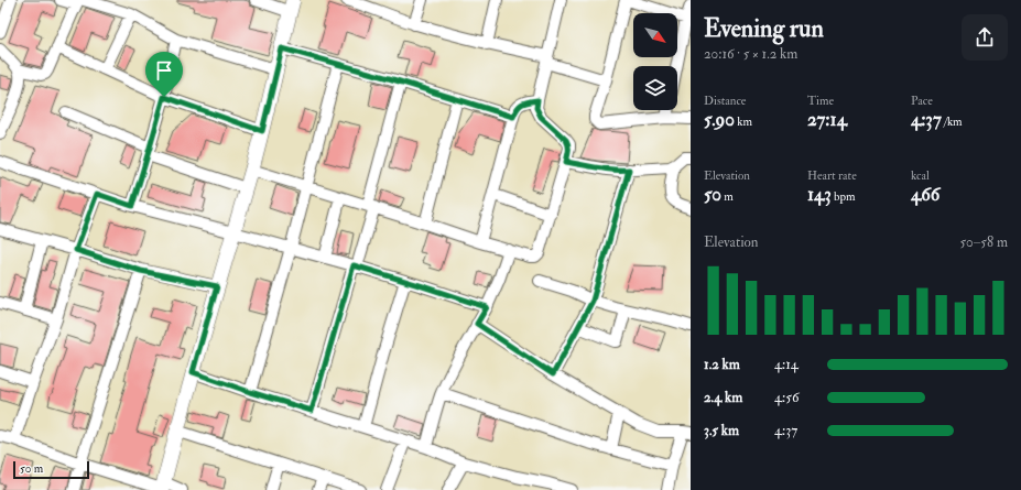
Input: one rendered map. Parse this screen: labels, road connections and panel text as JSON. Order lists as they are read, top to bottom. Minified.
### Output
{"scale_bar":"50 m","north":"bottom right","page":{"heading":["Evening run","20:16 · 5 × 1.2 km"],"stats":[["Distance","5.90 km"],["Time","27:14"],["Pace","4:37 /km"],["Elevation","50 m"],["Heart rate","143 bpm"],["kcal","466"]],"chart":["Elevation","50–58 m"],"list":[{"name":"1.2 km","note":"4:14"},{"name":"2.4 km","note":"4:56"},{"name":"3.5 km","note":"4:37"}],"scale":"50 m"}}
